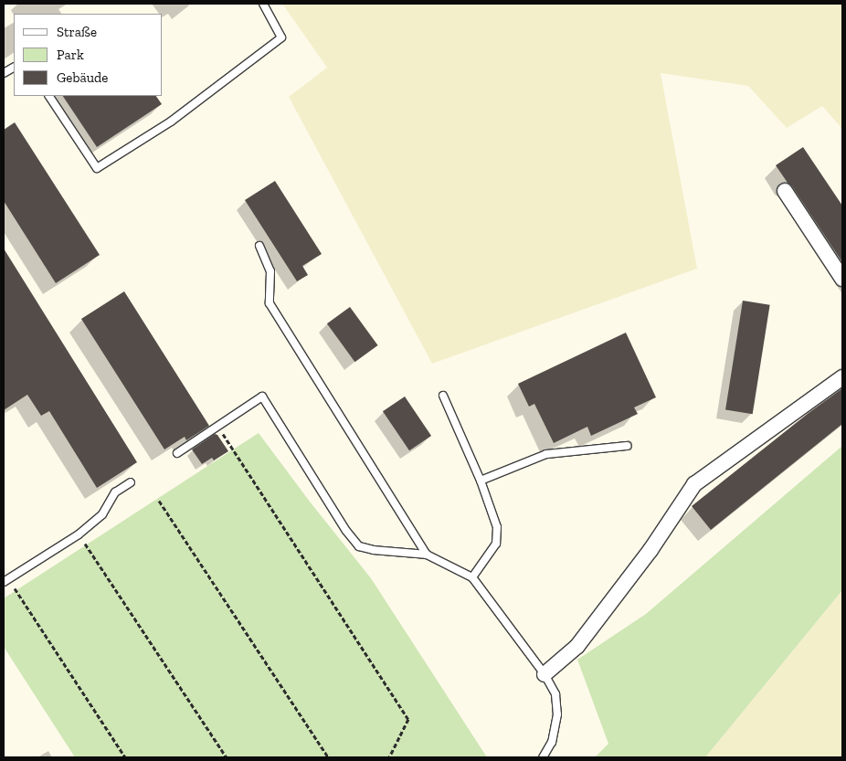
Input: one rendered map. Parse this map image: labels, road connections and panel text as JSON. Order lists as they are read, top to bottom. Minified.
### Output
{"legend":["Straße","Park","Gebäude"]}
